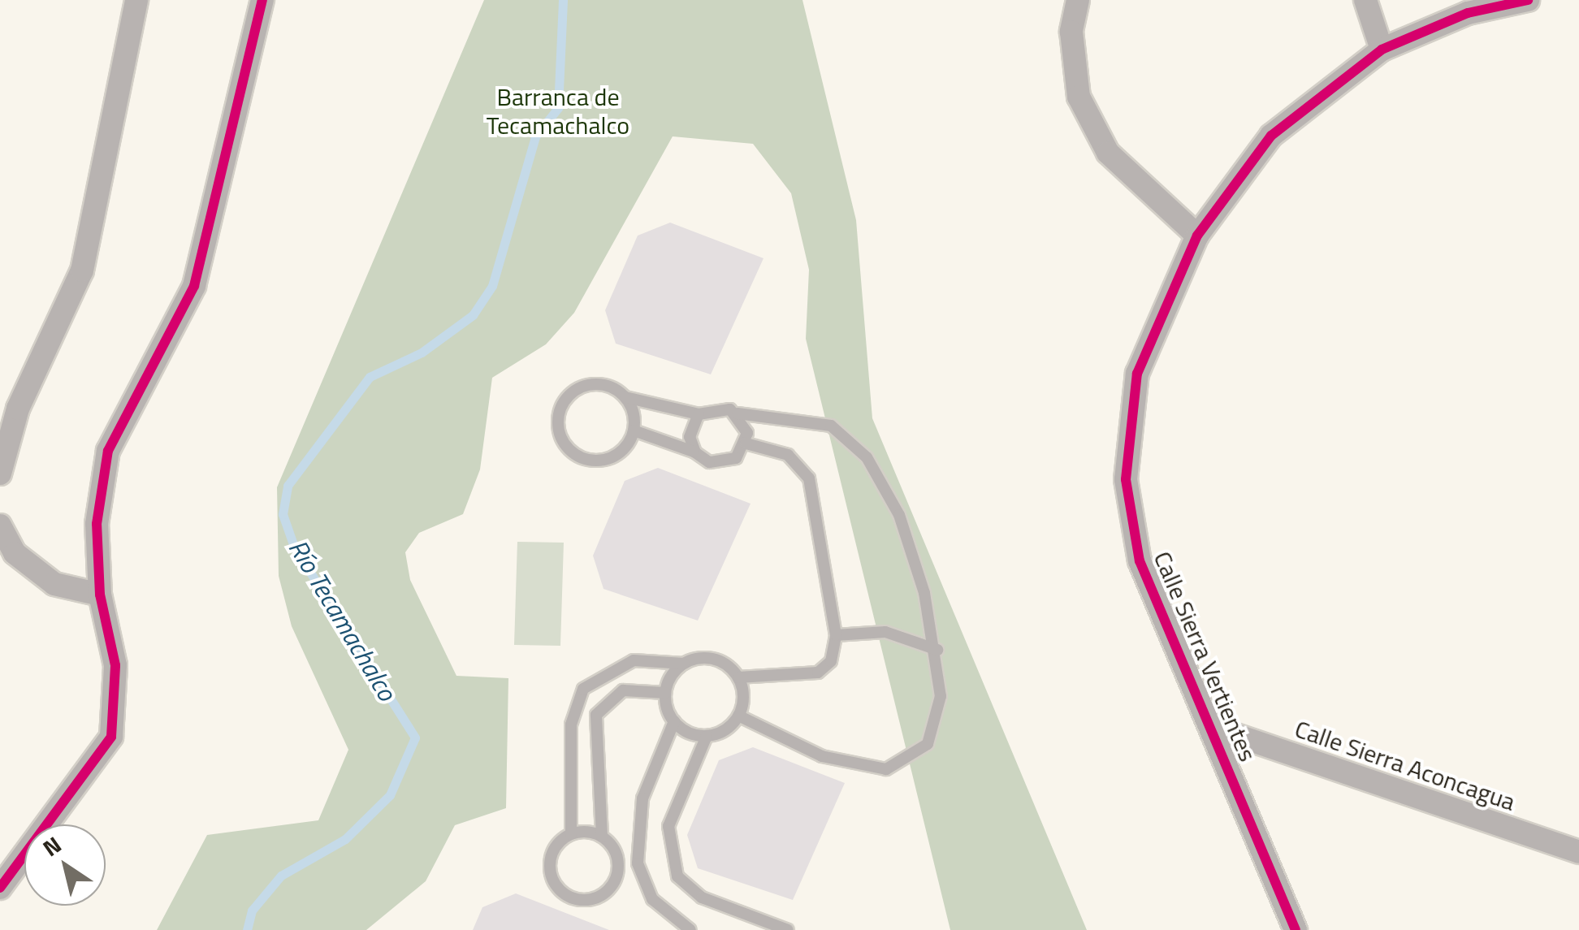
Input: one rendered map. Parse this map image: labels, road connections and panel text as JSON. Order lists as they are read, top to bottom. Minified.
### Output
{"streets":{"street":["Calle Sierra Vertientes","Calle Sierra Aconcagua"]},"crossings":[["Calle Sierra Vertientes","Calle Sierra Aconcagua"]],"water":["Río Tecamachalco"],"parks":["Barranca de Tecamachalco"],"north":"top left"}
